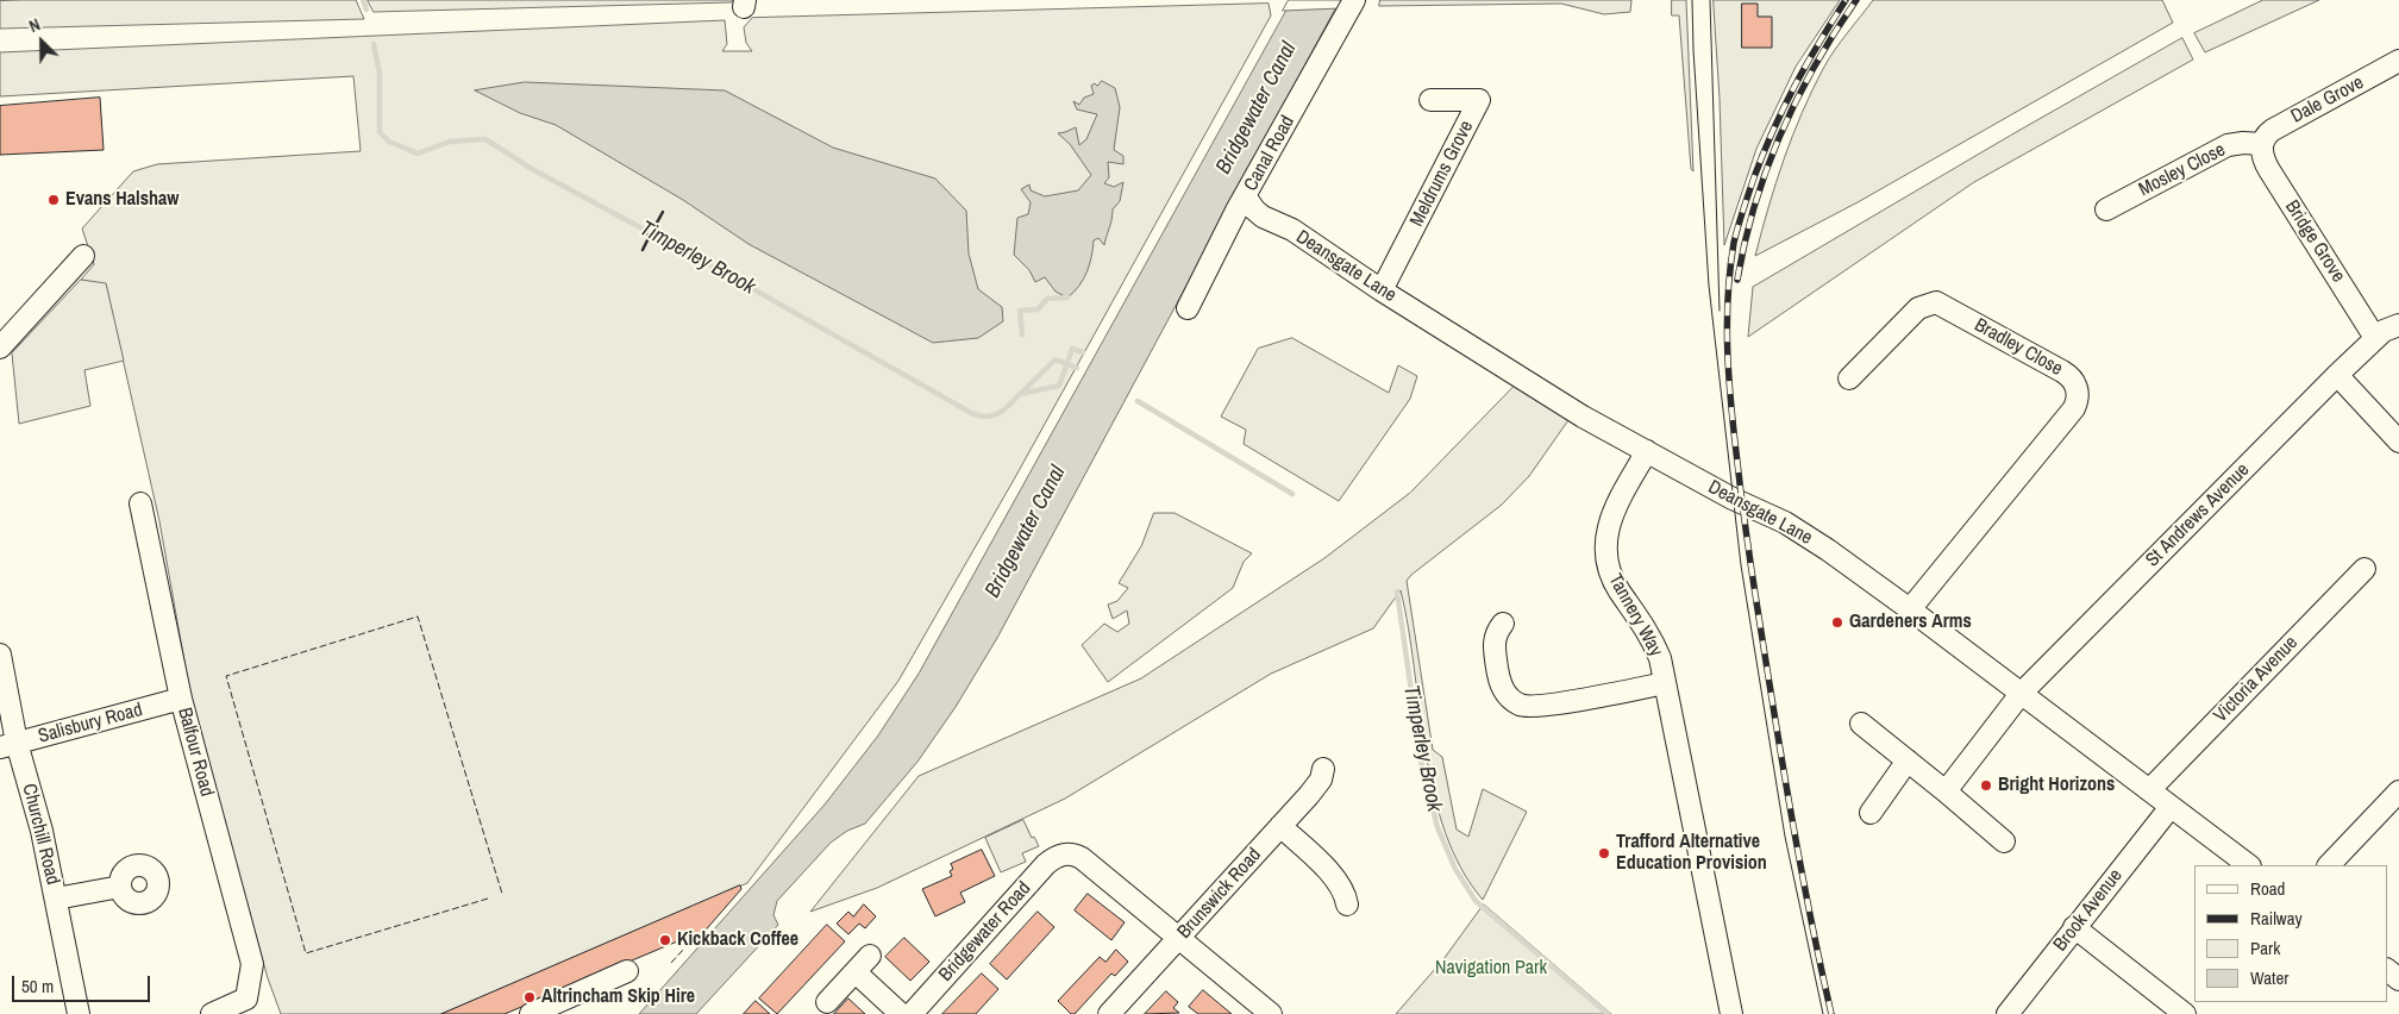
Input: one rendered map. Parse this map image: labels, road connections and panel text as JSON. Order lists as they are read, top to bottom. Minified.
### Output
{"streets":{"street":["Dale Grove","Canal Road","Mosley Close","Meldrums Grove","Bridge Grove","Deansgate Lane","Bradley Close","St Andrews Avenue","Tannery Way","Victoria Avenue","Salisbury Road","Balfour Road","Churchill Road","Brunswick Road","Brook Avenue","Bridgewater Road"]},"crossings":[["Dale Grove","Mosley Close"],["Dale Grove","Bridge Grove"],["Canal Road","Deansgate Lane"],["Mosley Close","Bridge Grove"],["Meldrums Grove","Deansgate Lane"],["Bridge Grove","St Andrews Avenue"],["Deansgate Lane","Bradley Close"],["Deansgate Lane","St Andrews Avenue"],["Deansgate Lane","Tannery Way"],["Deansgate Lane","Victoria Avenue"],["Deansgate Lane","Brook Avenue"],["Salisbury Road","Balfour Road"],["Salisbury Road","Churchill Road"],["Brunswick Road","Bridgewater Road"]],"water":["Bridgewater Canal","Timperley Brook"],"parks":["Navigation Park"],"places":["Evans Halshaw","Gardeners Arms","Bright Horizons","Trafford Alternative Education Provision","Kickback Coffee","Altrincham Skip Hire"],"legend":["Road","Railway","Park","Water"],"scale_bar":"50 m","north":"top left"}
